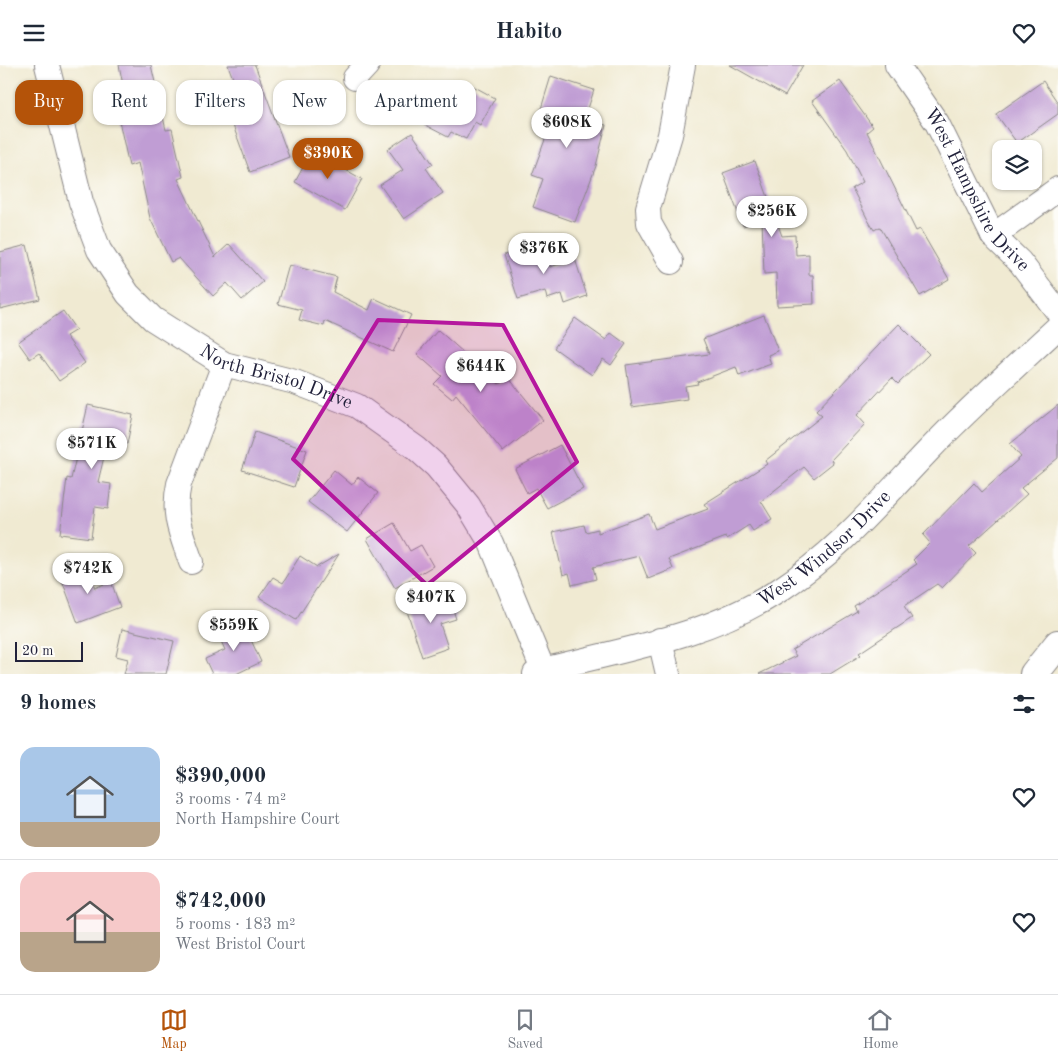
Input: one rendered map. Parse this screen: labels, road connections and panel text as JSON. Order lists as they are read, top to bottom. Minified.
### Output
{"streets":{"street":["West Hampshire Drive","North Bristol Drive","West Windsor Drive"]},"crossings":[["North Bristol Drive","West Windsor Drive"]],"scale_bar":"20 m","page":{"header":"Habito","chip":["Buy","Rent","Filters","New","Apartment"],"price":["$608K","$390K","$256K","$376K","$644K","$571K","$742K","$407K","$559K"],"scale":"20 m","heading":"9 homes","list":[{"name":"$390,000","note":"3 rooms · 74 m² · North Hampshire Court"},{"name":"$742,000","note":"5 rooms · 183 m² · West Bristol Court"}],"tabs":["Map","Saved","Home"]}}
